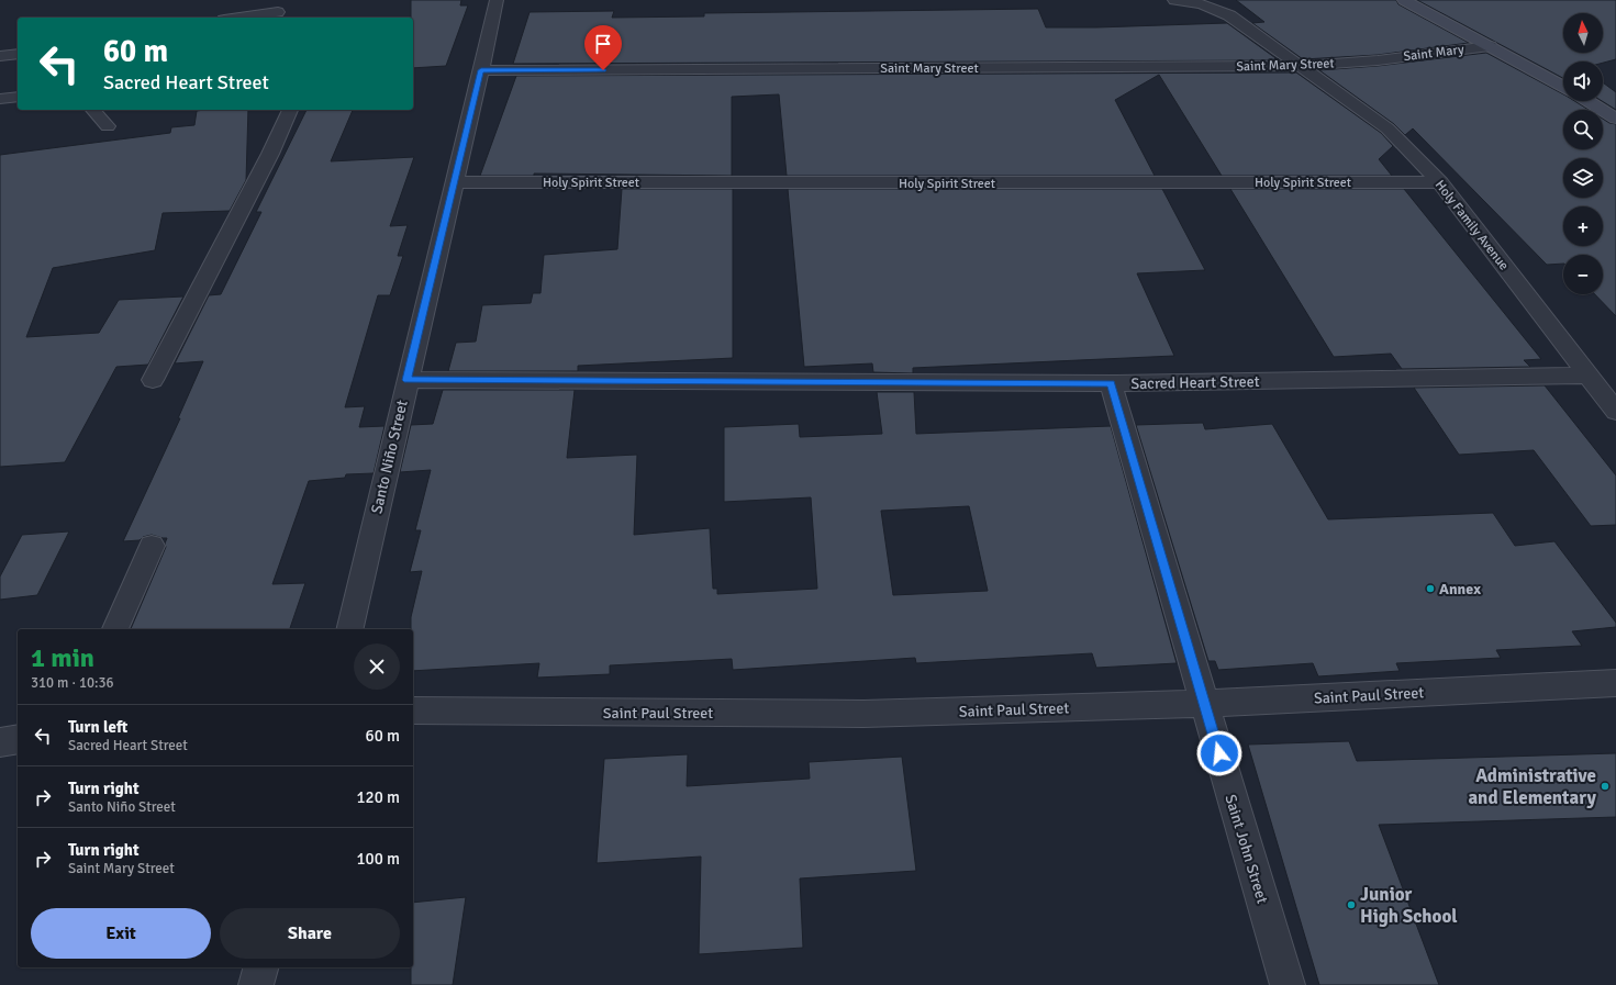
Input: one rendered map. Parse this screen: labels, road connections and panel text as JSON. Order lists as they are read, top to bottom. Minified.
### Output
{"streets":{"street":["Saint Mary","Saint Mary Street","Holy Spirit Street","Holy Family Avenue","Sacred Heart Street","Santo Niño Street","Saint Paul Street","Saint John Street"]},"crossings":[["Saint Mary","Saint Mary Street"],["Saint Mary Street","Holy Family Avenue"],["Saint Mary Street","Santo Niño Street"],["Holy Spirit Street","Holy Family Avenue"],["Holy Spirit Street","Santo Niño Street"],["Holy Family Avenue","Sacred Heart Street"],["Sacred Heart Street","Santo Niño Street"],["Sacred Heart Street","Saint John Street"],["Saint Paul Street","Saint John Street"]],"places":["Annex","Administrative and Elementary","Junior High School"],"north":"top","page":{"map_buttons":["+","−"],"turn":["60 m","Sacred Heart Street"],"heading":["1 min","310 m · 10:36"],"list":[{"name":"Turn left","note":"Sacred Heart Street","value":"60 m"},{"name":"Turn right","note":"Santo Niño Street","value":"120 m"},{"name":"Turn right","note":"Saint Mary Street","value":"100 m"}],"buttons":["Exit","Share"]}}
